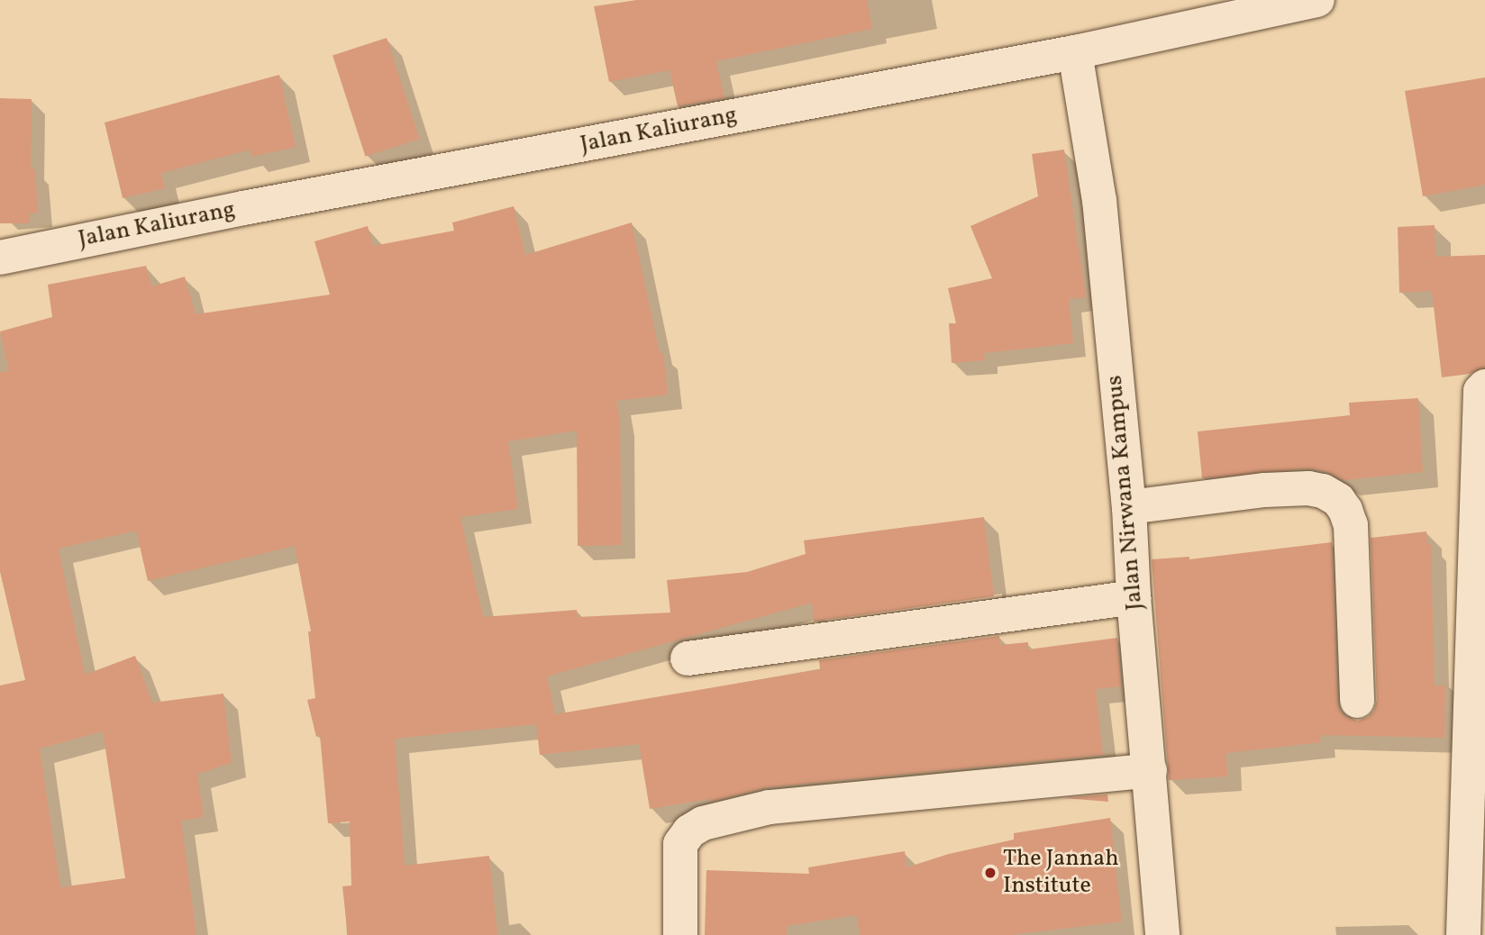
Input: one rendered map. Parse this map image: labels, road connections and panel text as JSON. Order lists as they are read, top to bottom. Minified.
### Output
{"streets":{"street":["Jalan Kaliurang","Jalan Nirwana Kampus"]},"crossings":[["Jalan Kaliurang","Jalan Nirwana Kampus"]],"places":["The Jannah Institute"]}
